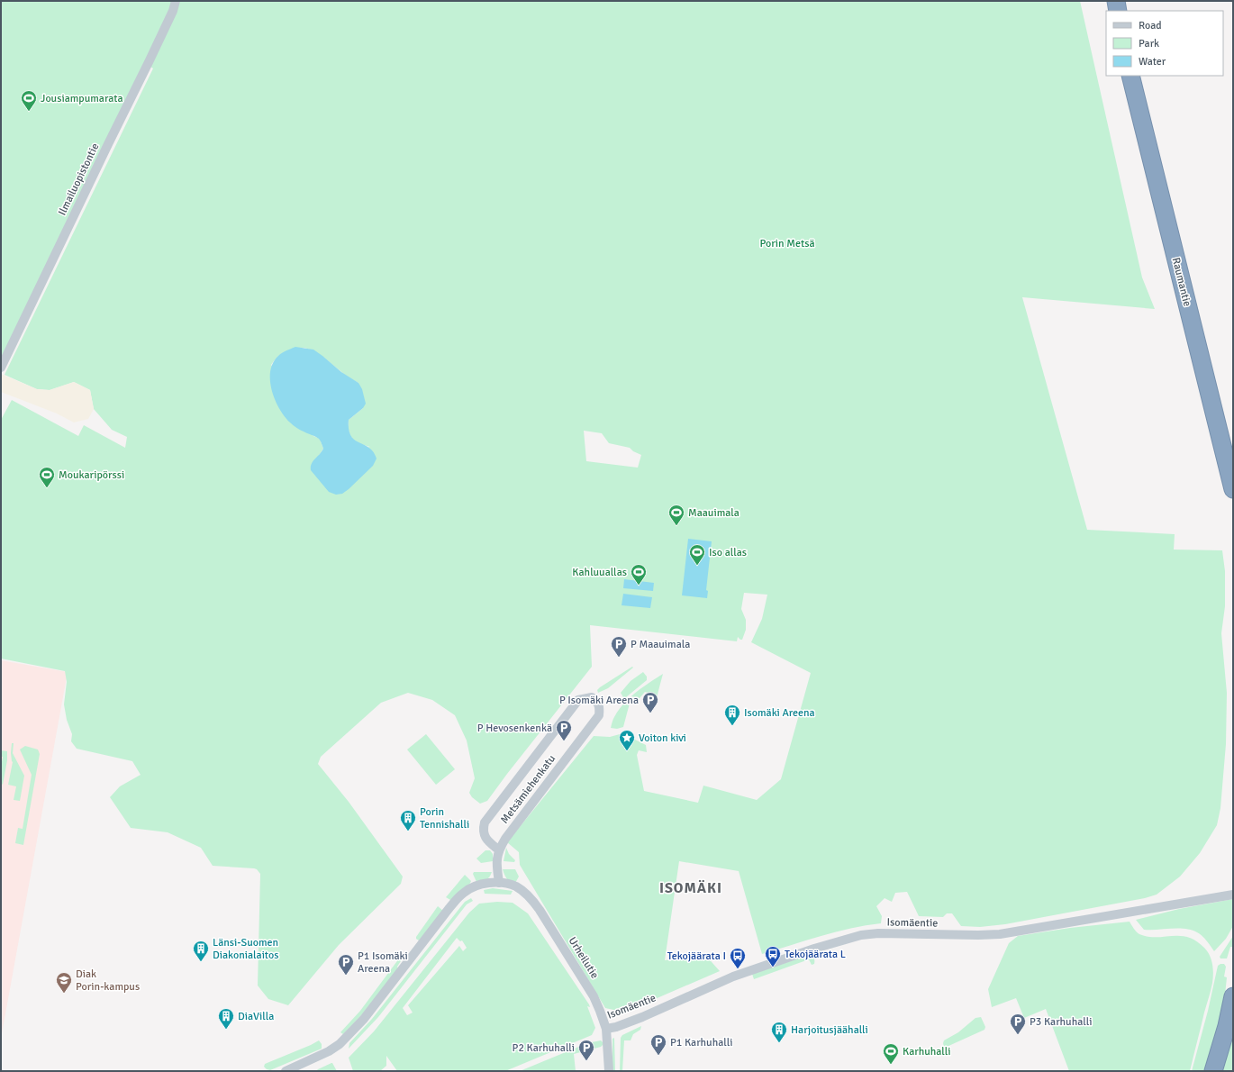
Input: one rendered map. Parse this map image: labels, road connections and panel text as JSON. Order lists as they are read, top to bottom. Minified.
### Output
{"streets":{"highway":["Raumantie"],"street":["Ilmailuopistontie","Metsämiehenkatu","Isomäentie","Urheilutie"]},"crossings":[["Metsämiehenkatu","Urheilutie"],["Isomäentie","Urheilutie"]],"districts":["ISOMÄKI"],"parks":["Porin Metsä"],"places":{"sports":["Jousiampumarata","Moukaripörssi","Maauimala","Iso allas","Kahluuallas","Karhuhalli"],"parking":["P Maauimala","P Isomäki Areena","P Hevosenkenkä","P1 Isomäki Areena","P3 Karhuhalli","P1 Karhuhalli","P2 Karhuhalli"],"building":["Isomäki Areena","Porin Tennishalli","Länsi-Suomen Diakonialaitos","DiaVilla","Harjoitusjäähalli"],"place":["Voiton kivi"],"bus stop":["Tekojäärata L","Tekojäärata I"],"school or university":["Diak Porin-kampus"]},"legend":["Road","Park","Water"]}
